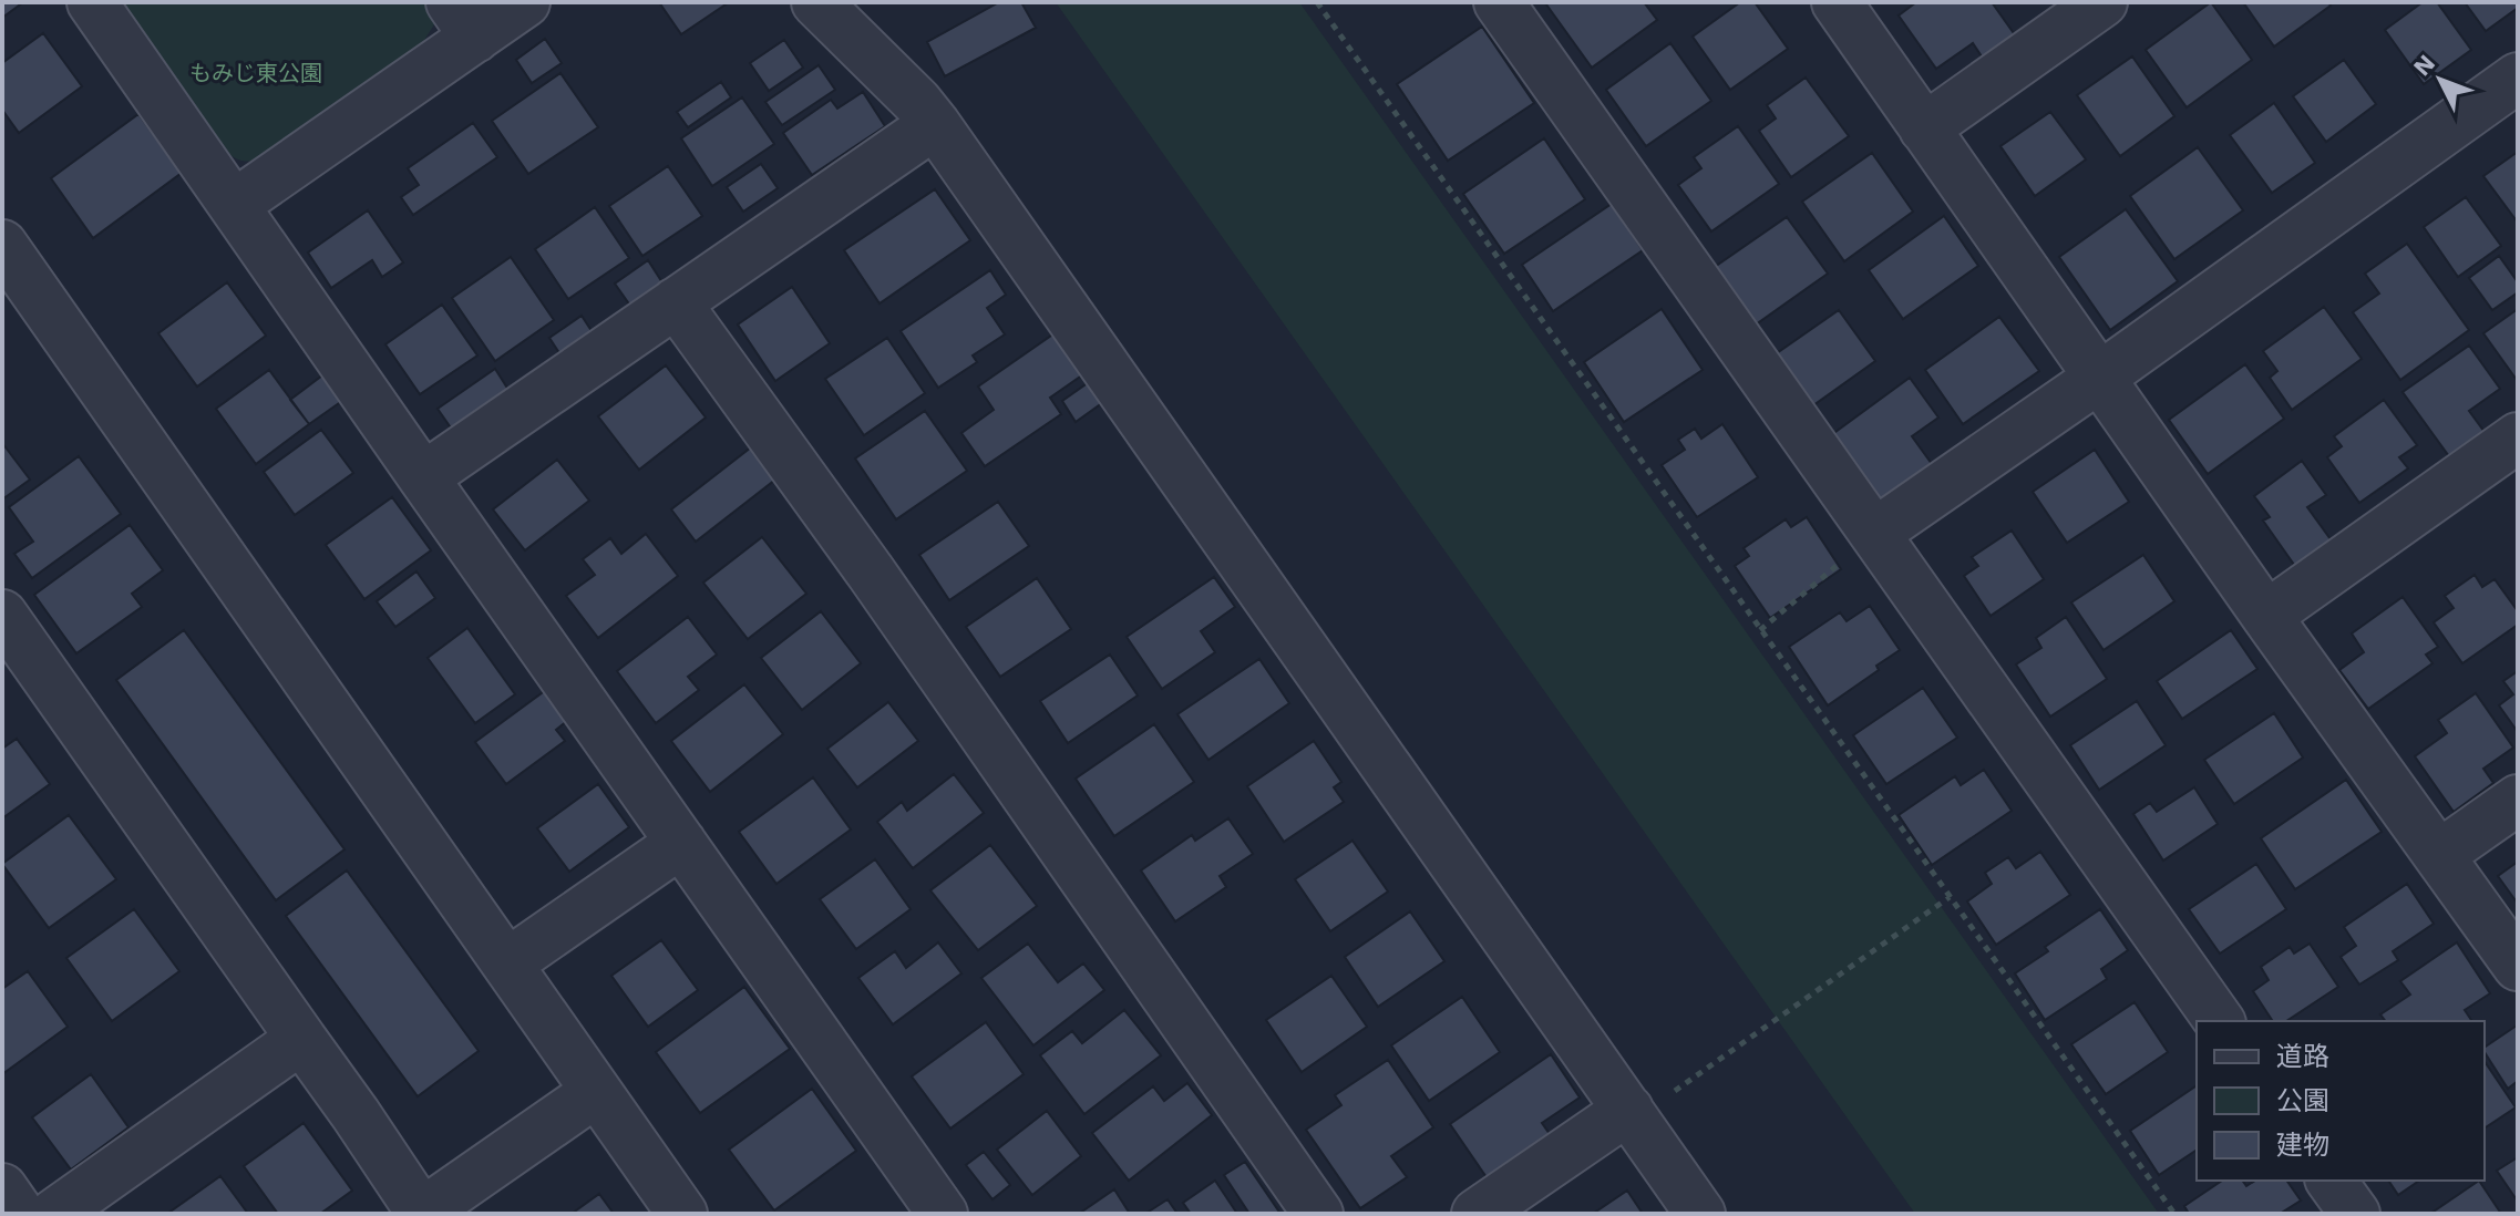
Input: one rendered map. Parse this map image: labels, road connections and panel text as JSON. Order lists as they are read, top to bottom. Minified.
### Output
{"parks":["もみじ東公園"],"legend":["道路","公園","建物"],"north":"top left"}
